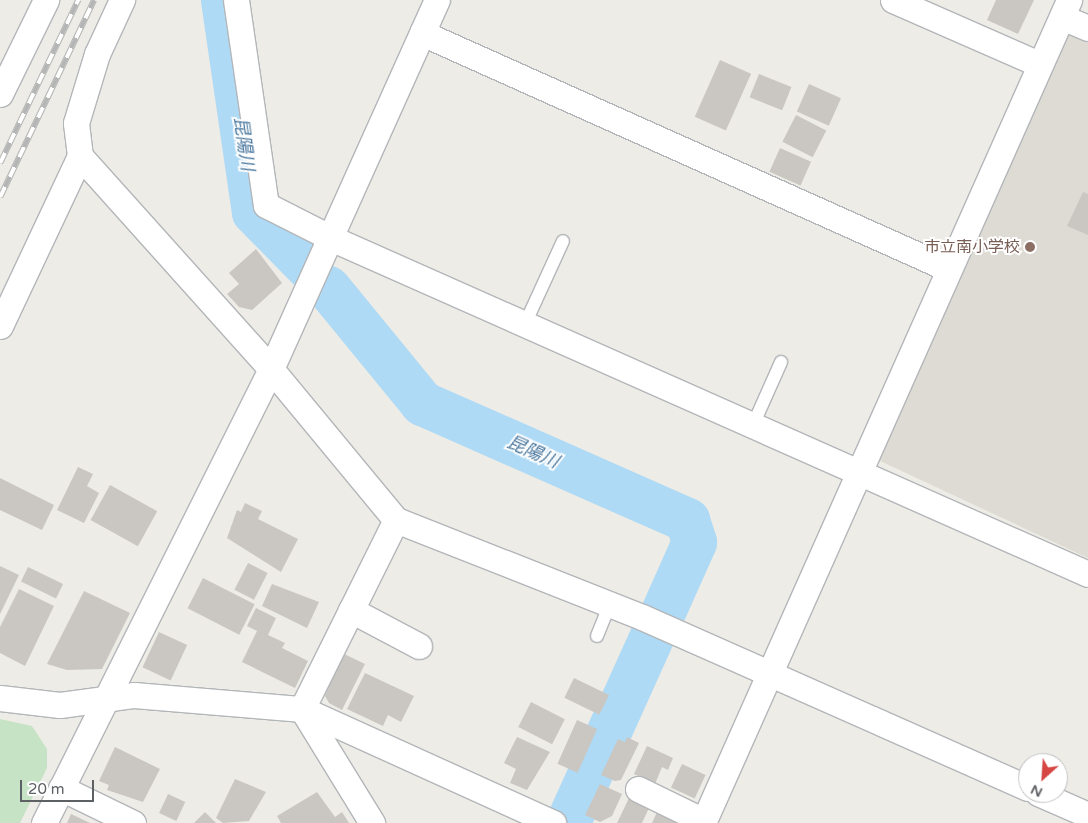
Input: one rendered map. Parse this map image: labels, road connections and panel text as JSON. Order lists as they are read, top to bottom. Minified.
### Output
{"water":["昆陽川"],"places":["市立南小学校"],"scale_bar":"20 m","north":"bottom left"}
